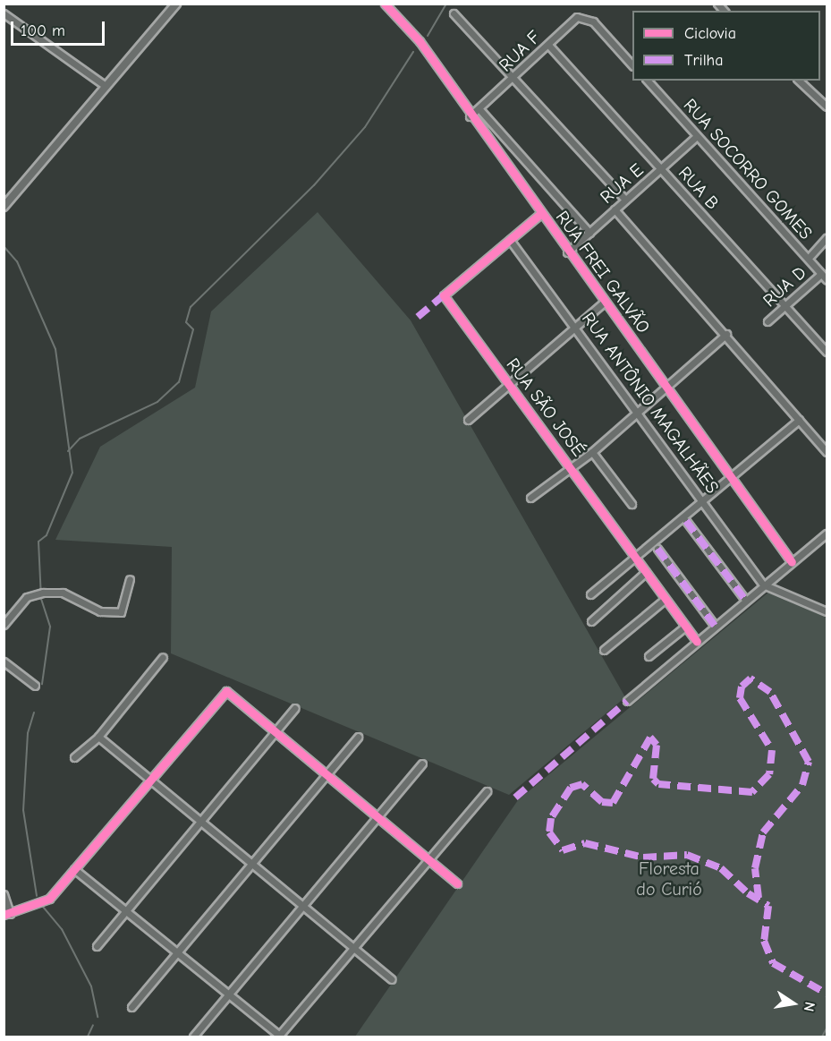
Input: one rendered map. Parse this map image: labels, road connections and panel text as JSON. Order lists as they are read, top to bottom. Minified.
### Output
{"streets":{"street":["RUA F","RUA SOCORRO GOMES","RUA E","RUA B","RUA FREI GALVÃO","RUA D","RUA ANTÔNIO MAGALHÃES","RUA SÃO JOSÉ"]},"crossings":[["RUA F","RUA B"],["RUA F","RUA FREI GALVÃO"],["RUA SOCORRO GOMES","RUA E"],["RUA SOCORRO GOMES","RUA D"],["RUA E","RUA B"],["RUA E","RUA FREI GALVÃO"],["RUA B","RUA D"],["RUA FREI GALVÃO","RUA SÃO JOSÉ"],["RUA ANTÔNIO MAGALHÃES","RUA SÃO JOSÉ"]],"parks":["Floresta do Curió"],"legend":["Ciclovia","Trilha"],"scale_bar":"100 m","north":"right"}
